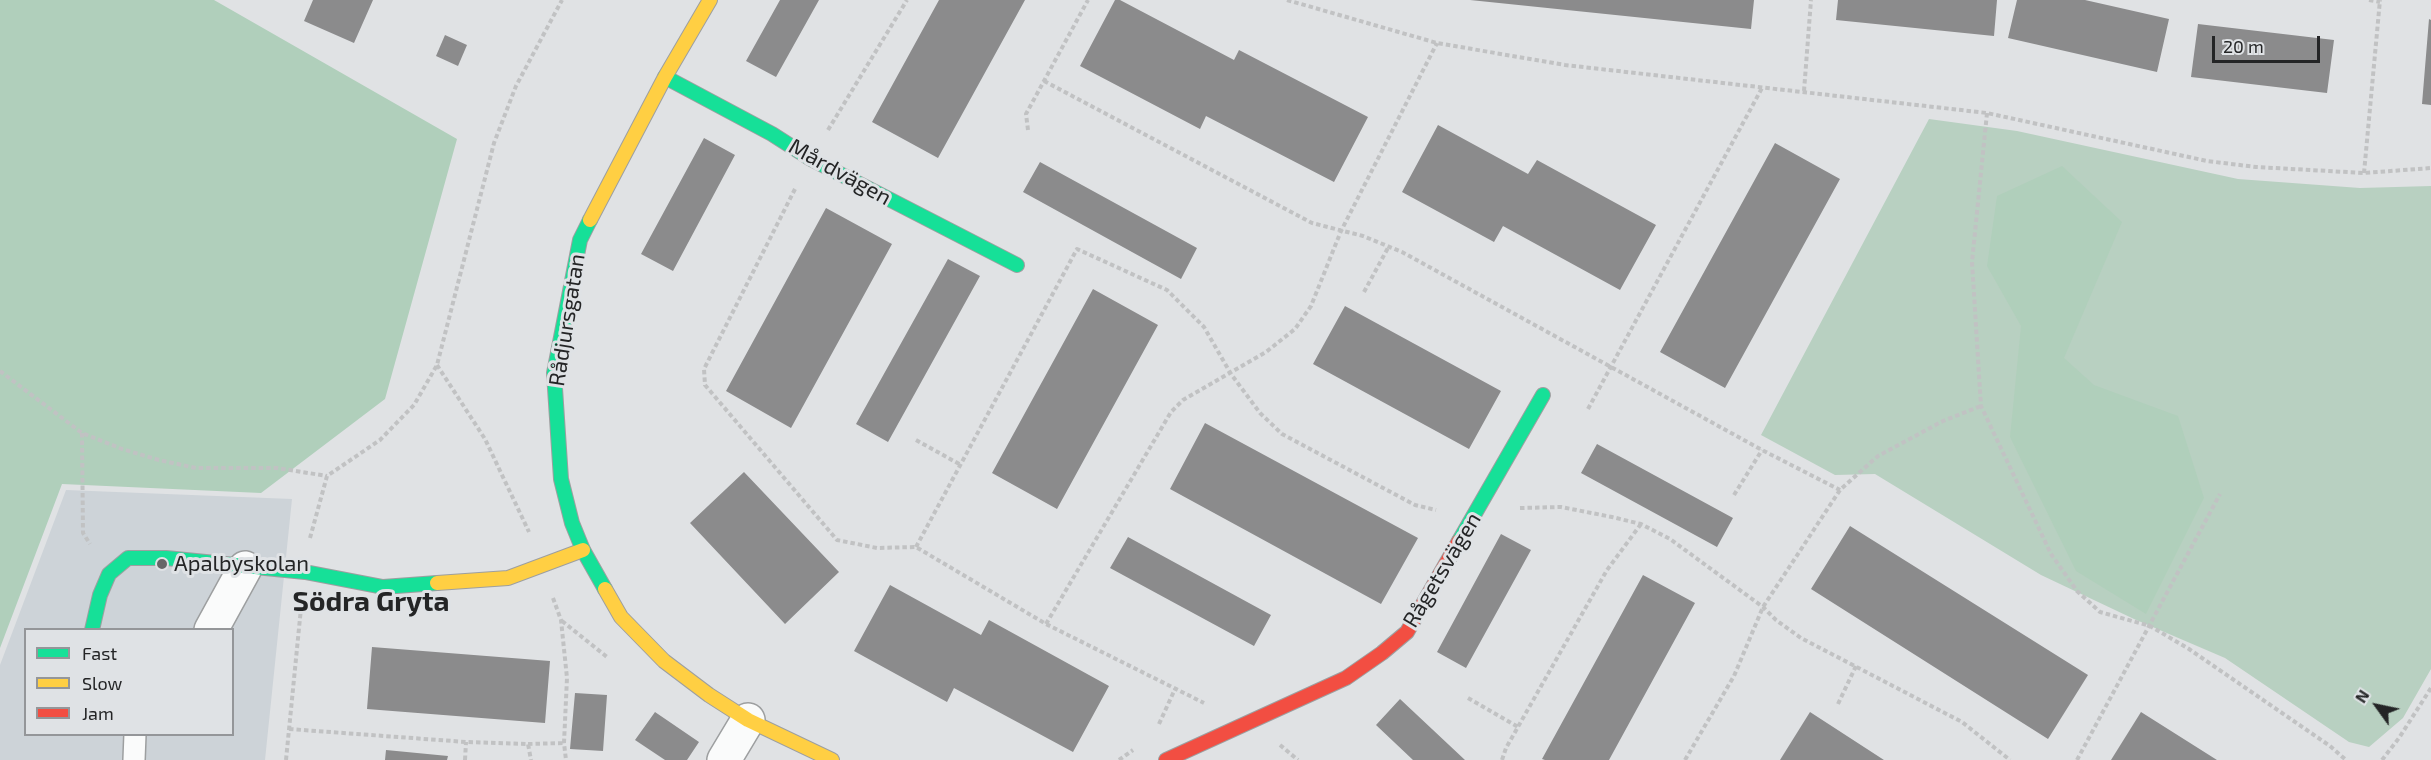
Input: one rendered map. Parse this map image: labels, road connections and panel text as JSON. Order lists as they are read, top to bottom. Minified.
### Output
{"streets":{"street":["Mårdvägen","Rådjursgatan","Rågetsvägen"]},"crossings":[["Mårdvägen","Rådjursgatan"]],"districts":["Södra Gryta"],"places":["Apalbyskolan"],"legend":["Fast","Slow","Jam"],"scale_bar":"20 m","north":"top left"}
